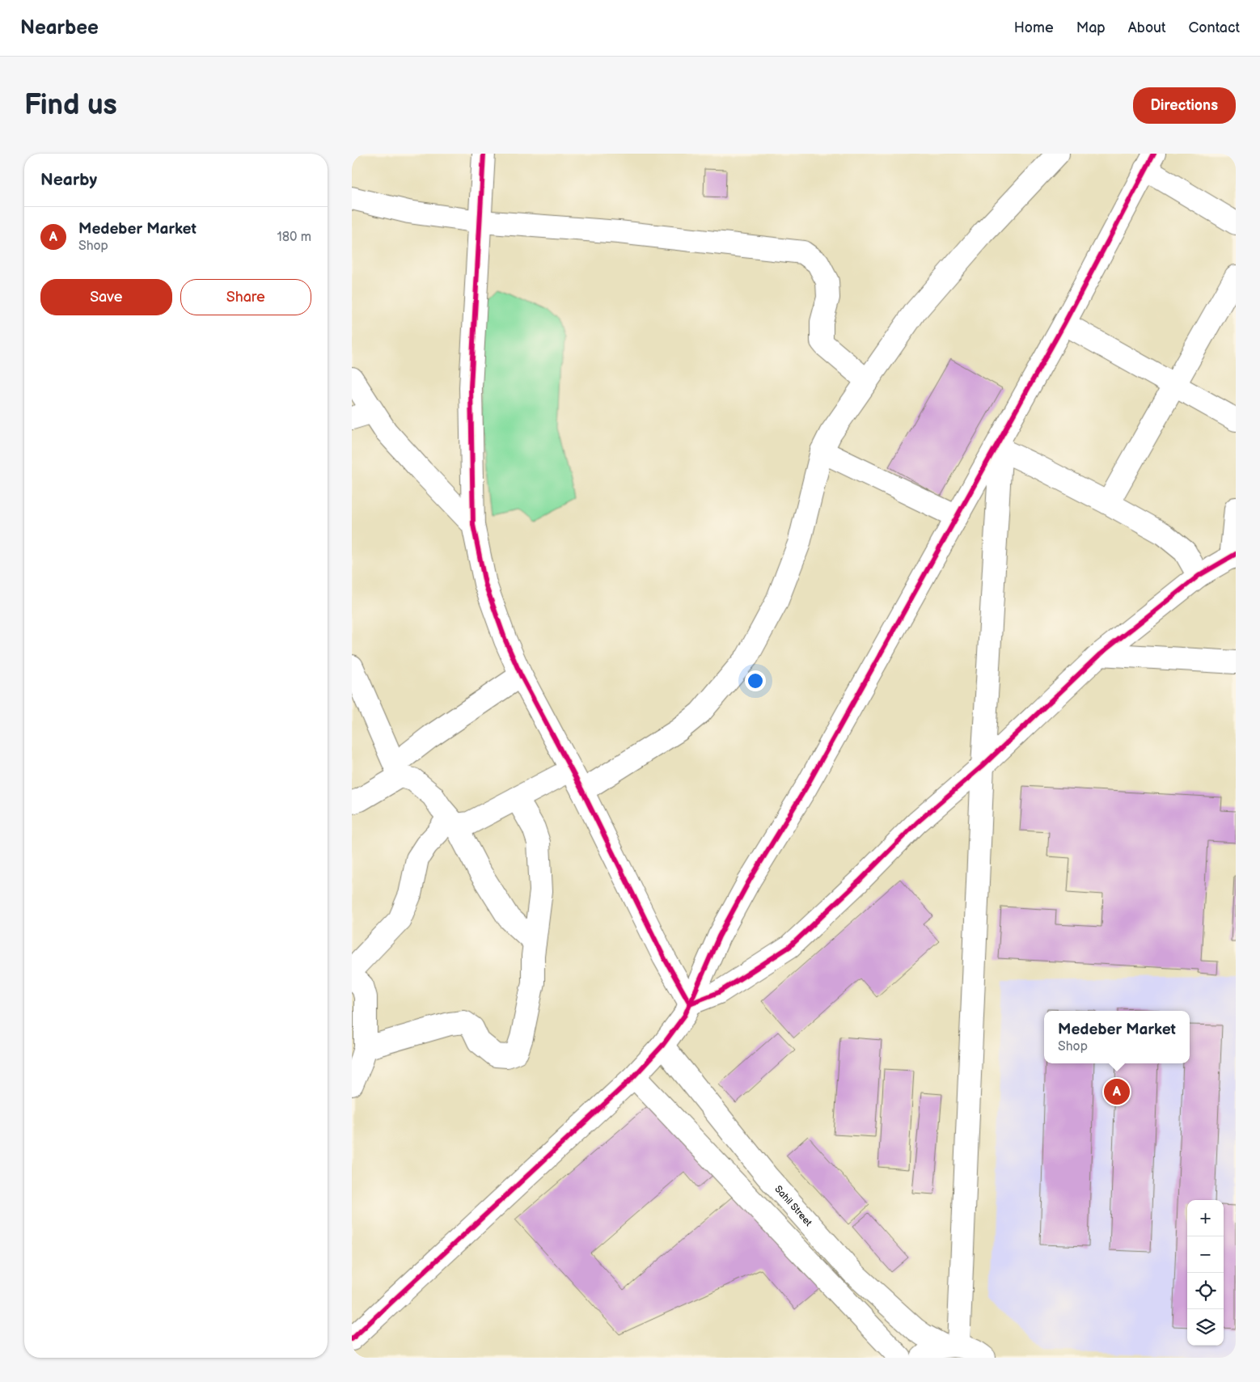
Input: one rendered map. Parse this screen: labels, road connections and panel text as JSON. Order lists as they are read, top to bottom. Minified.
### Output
{"streets":{"street":["Sahil Street"]},"page":{"header":"Nearbee","nav":["Home","Map","About","Contact"],"buttons":["Directions",["Save","Share"]],"title":"Find us","heading":"Nearby","list":[{"mark":"A","name":"Medeber Market","note":"Shop","value":"180 m"}],"popup":["Medeber Market","Shop"],"pins":"A","map_buttons":["+","−"]}}
